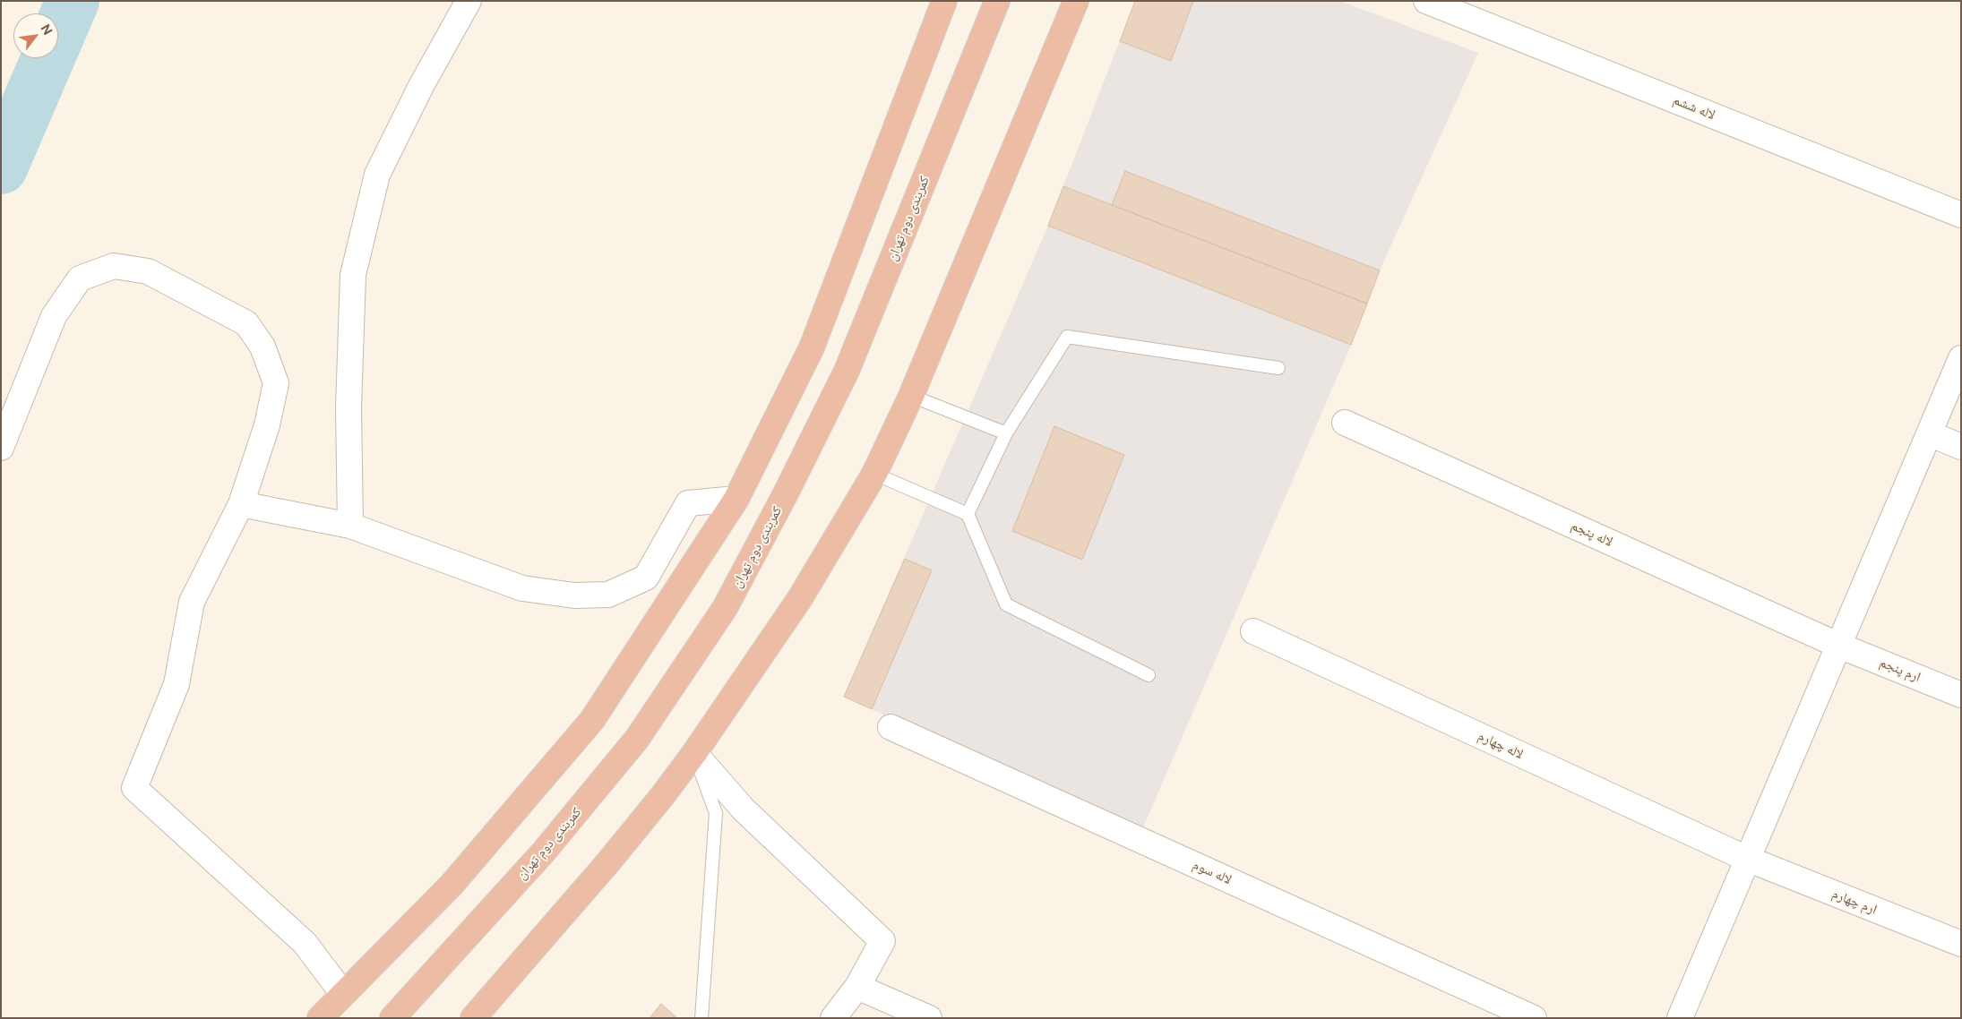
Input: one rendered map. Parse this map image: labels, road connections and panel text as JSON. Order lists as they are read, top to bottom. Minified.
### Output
{"streets":{"highway":["کمربندی دوم تهران"],"street":["لاله ششم","لاله پنجم","ارم پنجم","لاله چهارم","لاله سوم","ارم چهارم"]},"crossings":[["لاله پنجم","ارم پنجم"],["لاله چهارم","ارم چهارم"]],"north":"top right"}
